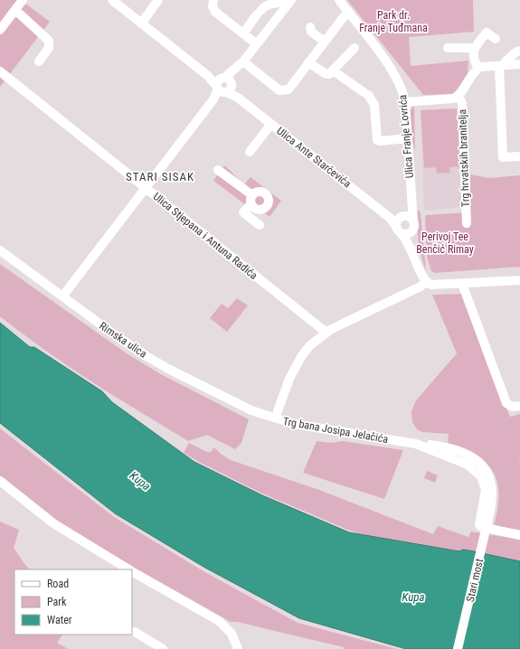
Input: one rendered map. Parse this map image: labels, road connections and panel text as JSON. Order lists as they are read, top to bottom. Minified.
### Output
{"streets":{"street":["Ulica Franje Lovrića","Ulica Ante Starčevića","Trg hrvatskih branitelja","Ulica Stjepana i Antuna Radića","Rimska ulica","Trg bana Josipa Jelačića","Stari most"]},"crossings":[["Ulica Franje Lovrića","Ulica Ante Starčevića"],["Rimska ulica","Trg bana Josipa Jelačića"],["Trg bana Josipa Jelačića","Stari most"]],"districts":["STARI SISAK"],"water":["Kupa"],"parks":["Park dr. Franje Tuđmana","Perivoj Tee Benčić Rimay"],"legend":["Road","Park","Water"]}
